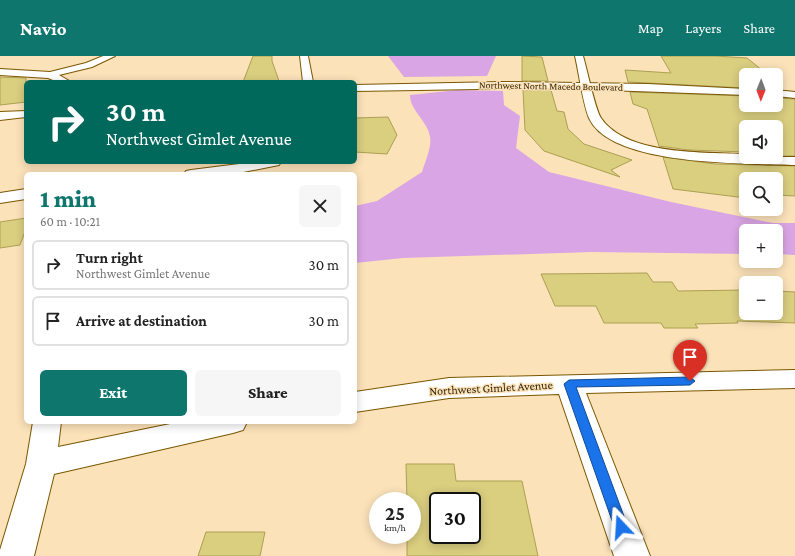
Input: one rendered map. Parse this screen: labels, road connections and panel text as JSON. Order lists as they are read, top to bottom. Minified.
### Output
{"streets":{"street":["Northwest North Macedo Boulevard","Northwest Gimlet Avenue"]},"north":"bottom","page":{"header":"Navio","nav":["Map","Layers","Share"],"map_buttons":["+","−"],"turn":["30 m","Northwest Gimlet Avenue"],"heading":["1 min","60 m · 10:21"],"list":[{"name":"Turn right","note":"Northwest Gimlet Avenue","value":"30 m"},{"name":"Arrive at destination","value":"30 m"}],"buttons":["Exit","Share"],"speed":"25 km/h","limit":"30"}}
